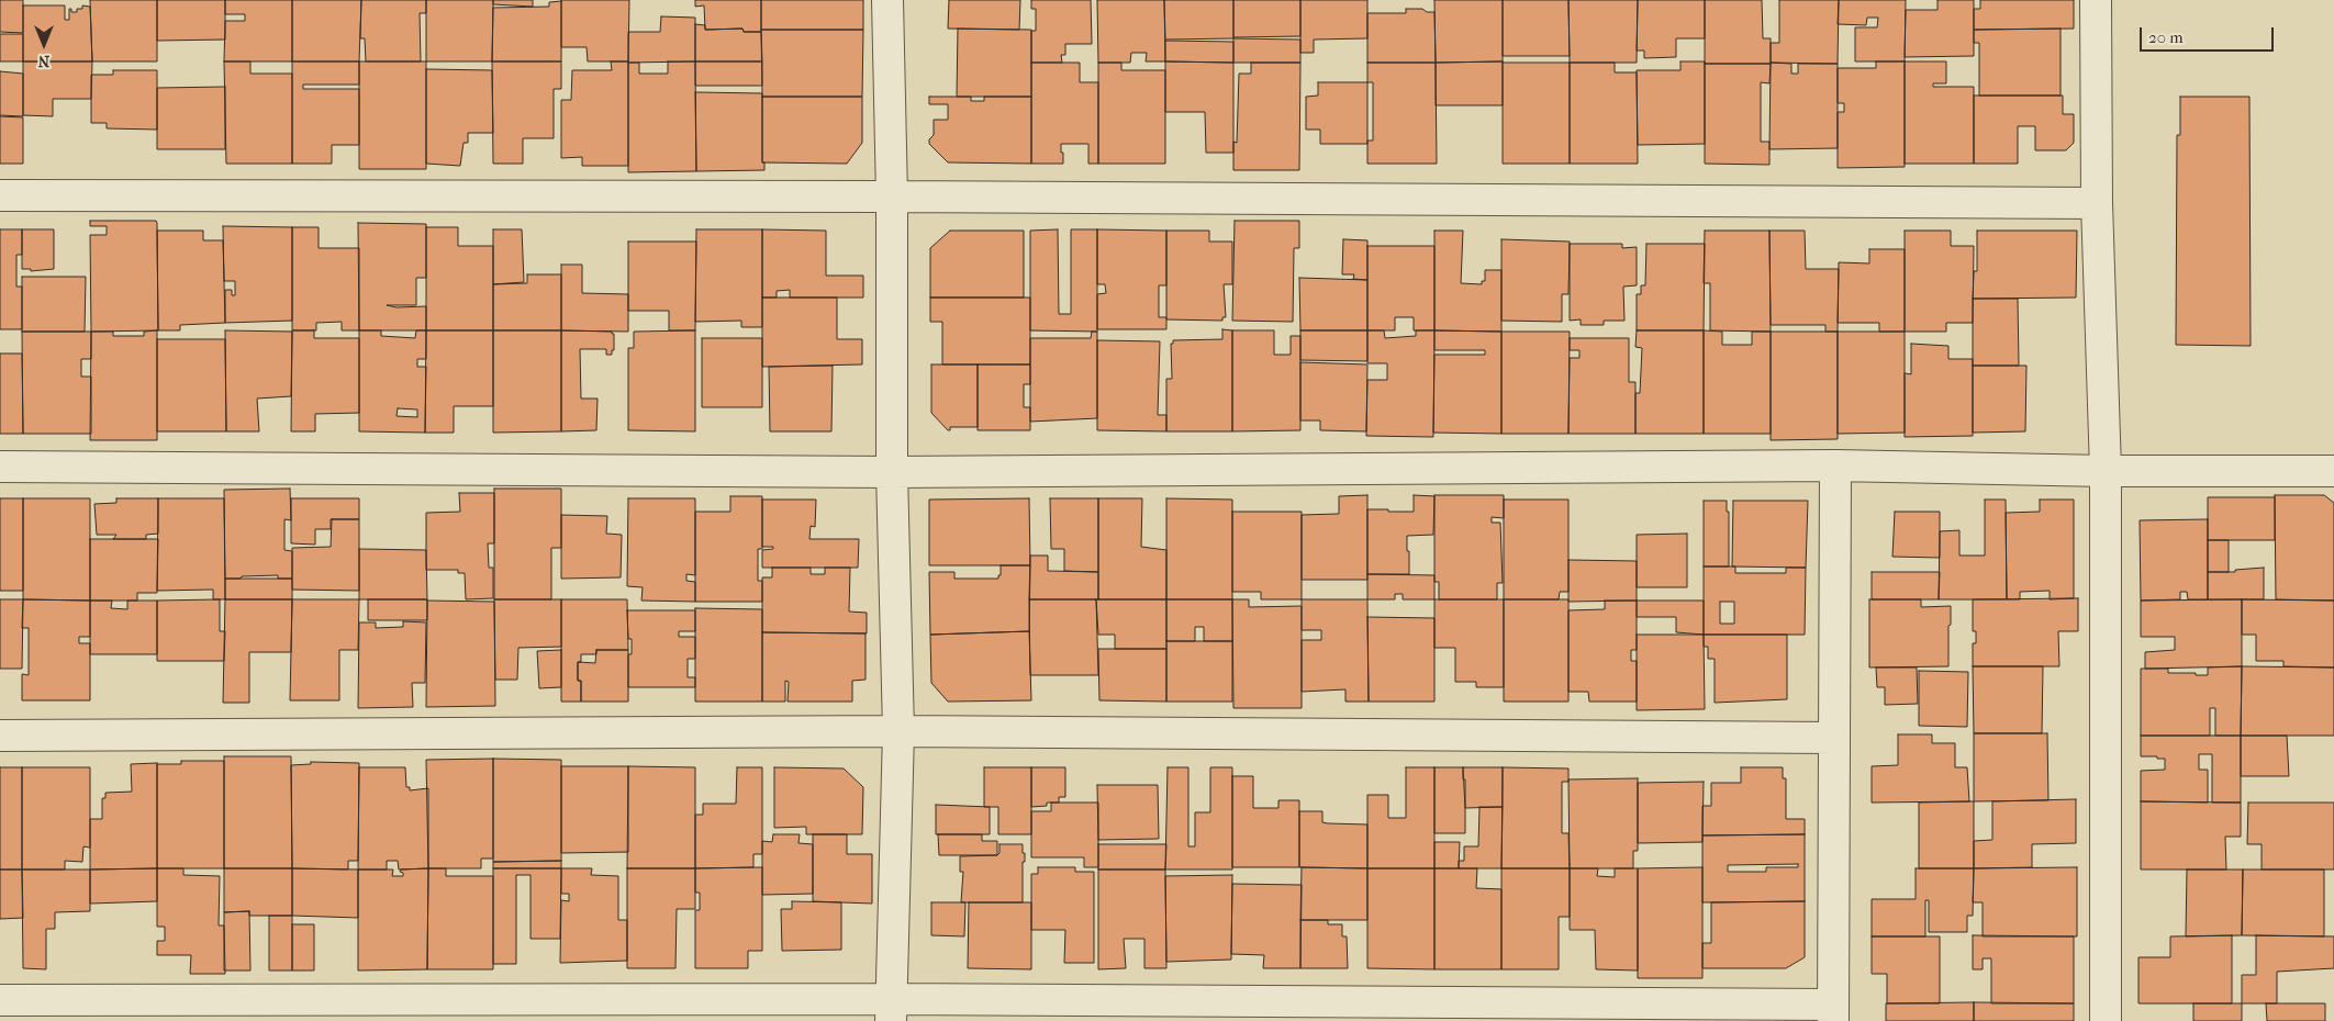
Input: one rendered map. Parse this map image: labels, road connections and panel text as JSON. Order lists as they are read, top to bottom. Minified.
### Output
{"scale_bar":"20 m","north":"bottom"}
